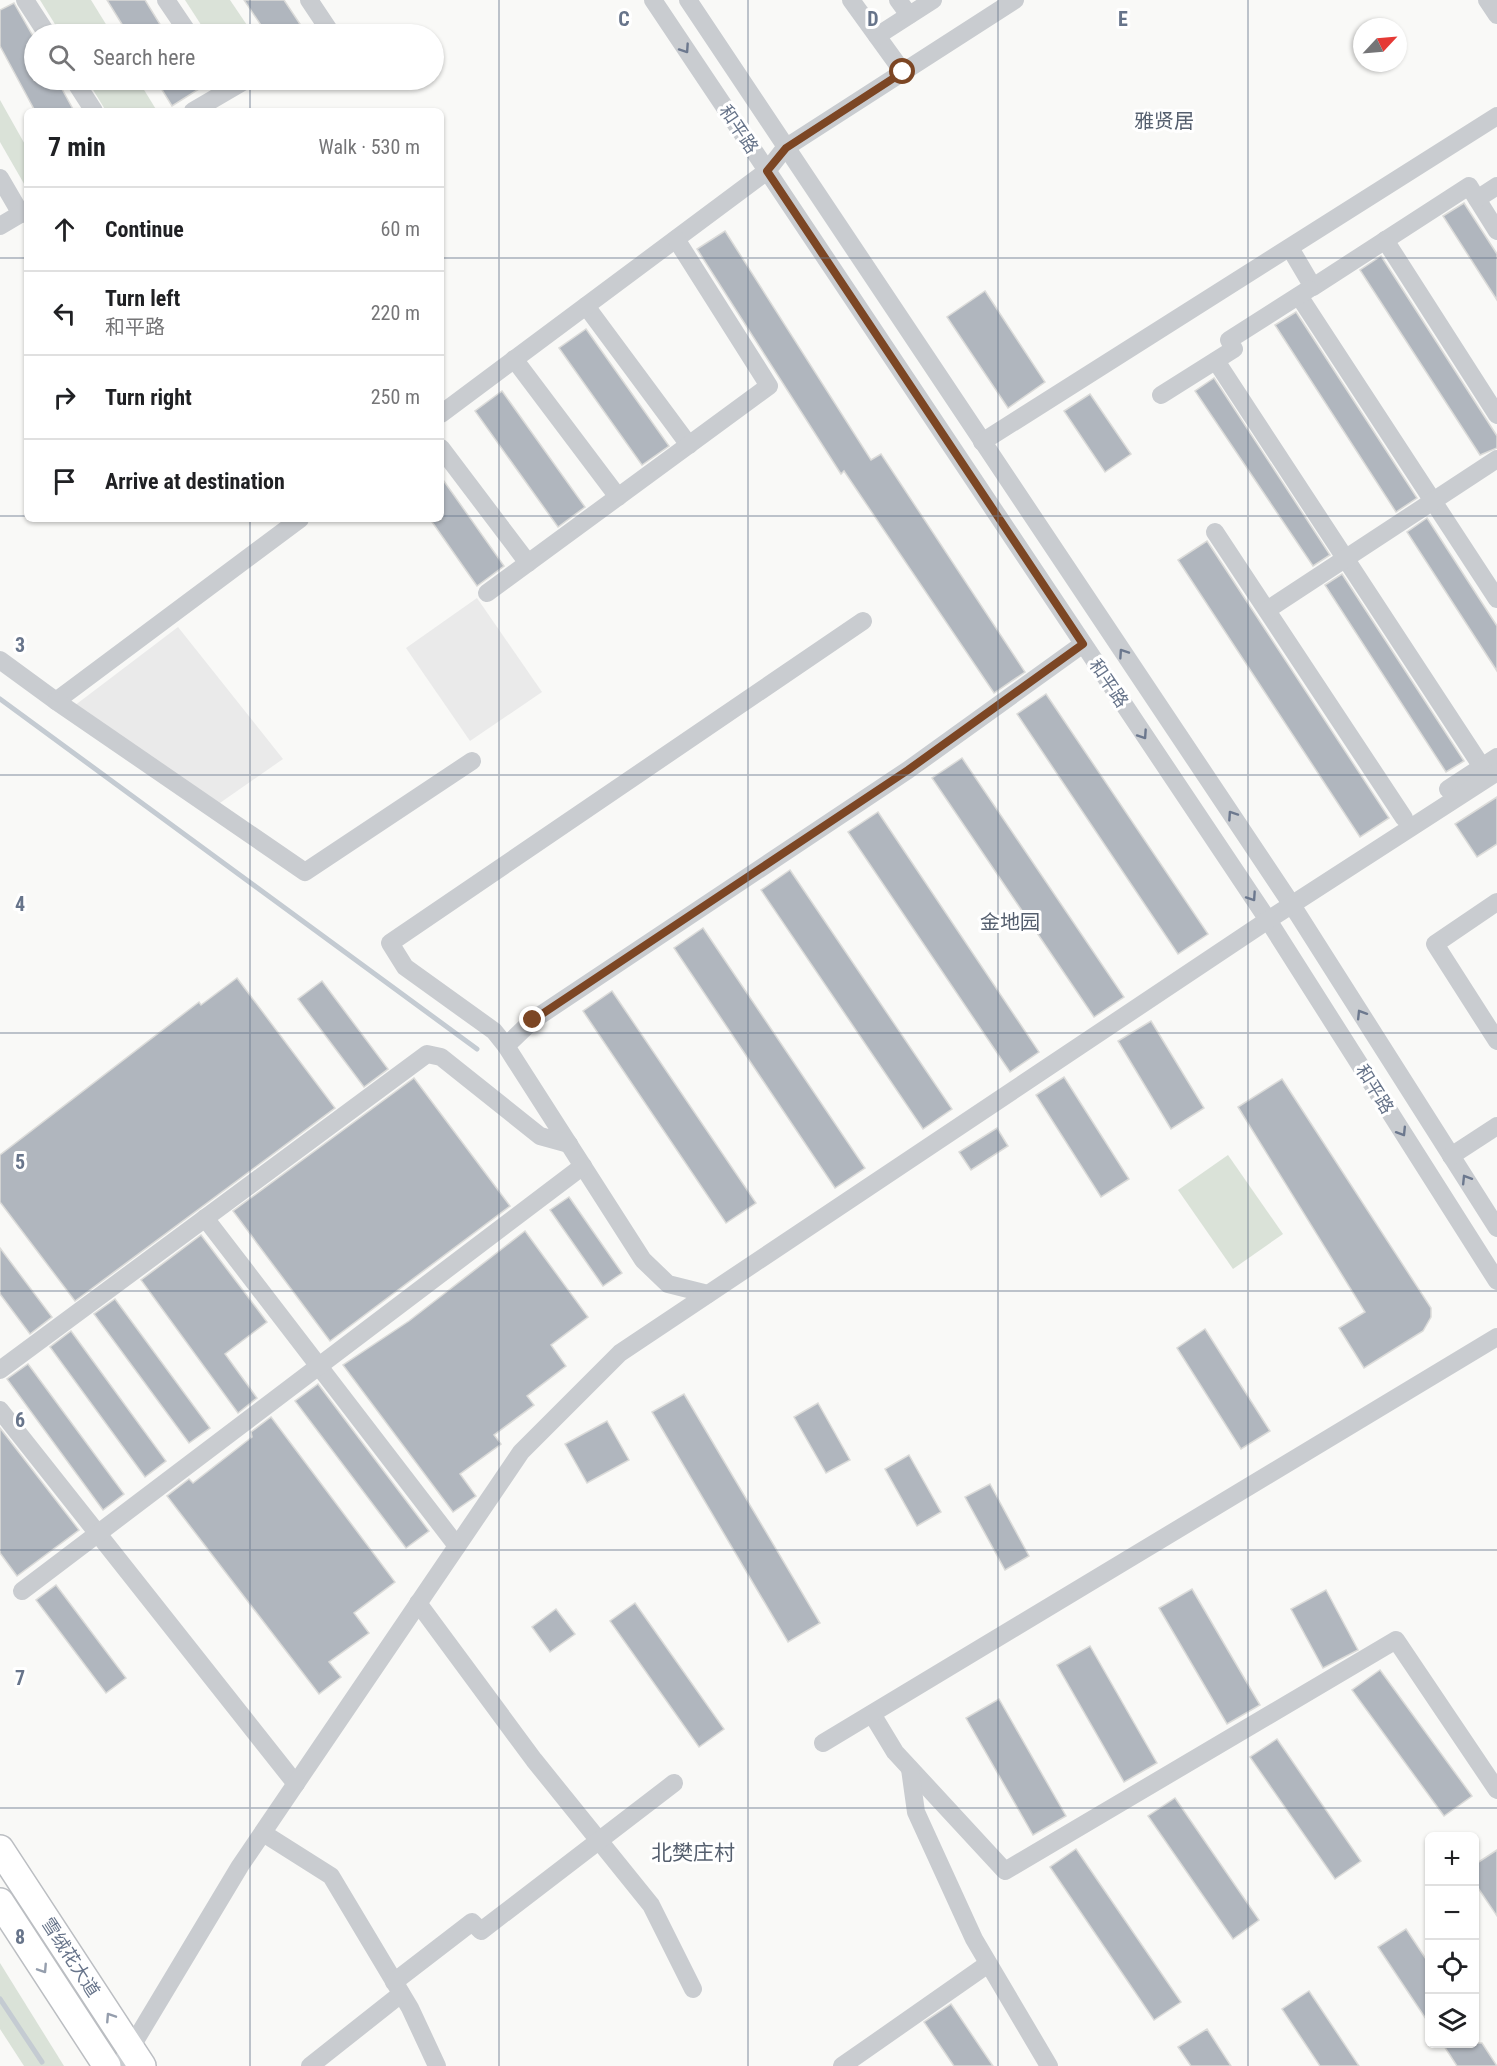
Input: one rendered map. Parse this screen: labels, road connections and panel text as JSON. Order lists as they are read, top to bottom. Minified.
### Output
{"streets":{"highway":["雪绒花大道"],"street":["和平路"]},"districts":["雅贤居","金地园","北樊庄村"],"north":"top right","page":{"search":"Search here","heading":["7 min","Walk · 530 m"],"list":[["Continue","60 m"],["Turn left","和平路","220 m"],["Turn right","250 m"],"Arrive at destination"],"map_buttons":["+","−"]},"grid":{"columns":["C","D","E"],"rows":["3","4","5","6","7","8"]}}
